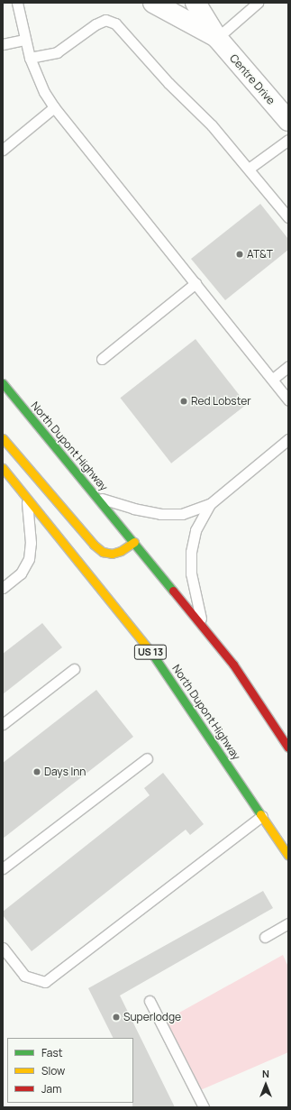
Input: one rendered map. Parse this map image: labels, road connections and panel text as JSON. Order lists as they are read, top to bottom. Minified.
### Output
{"streets":{"highway":["North Dupont Highway","US 13"],"street":["Centre Drive"]},"places":["AT&T","Red Lobster","Days Inn","Superlodge"],"legend":["Fast","Slow","Jam"],"north":"top"}
